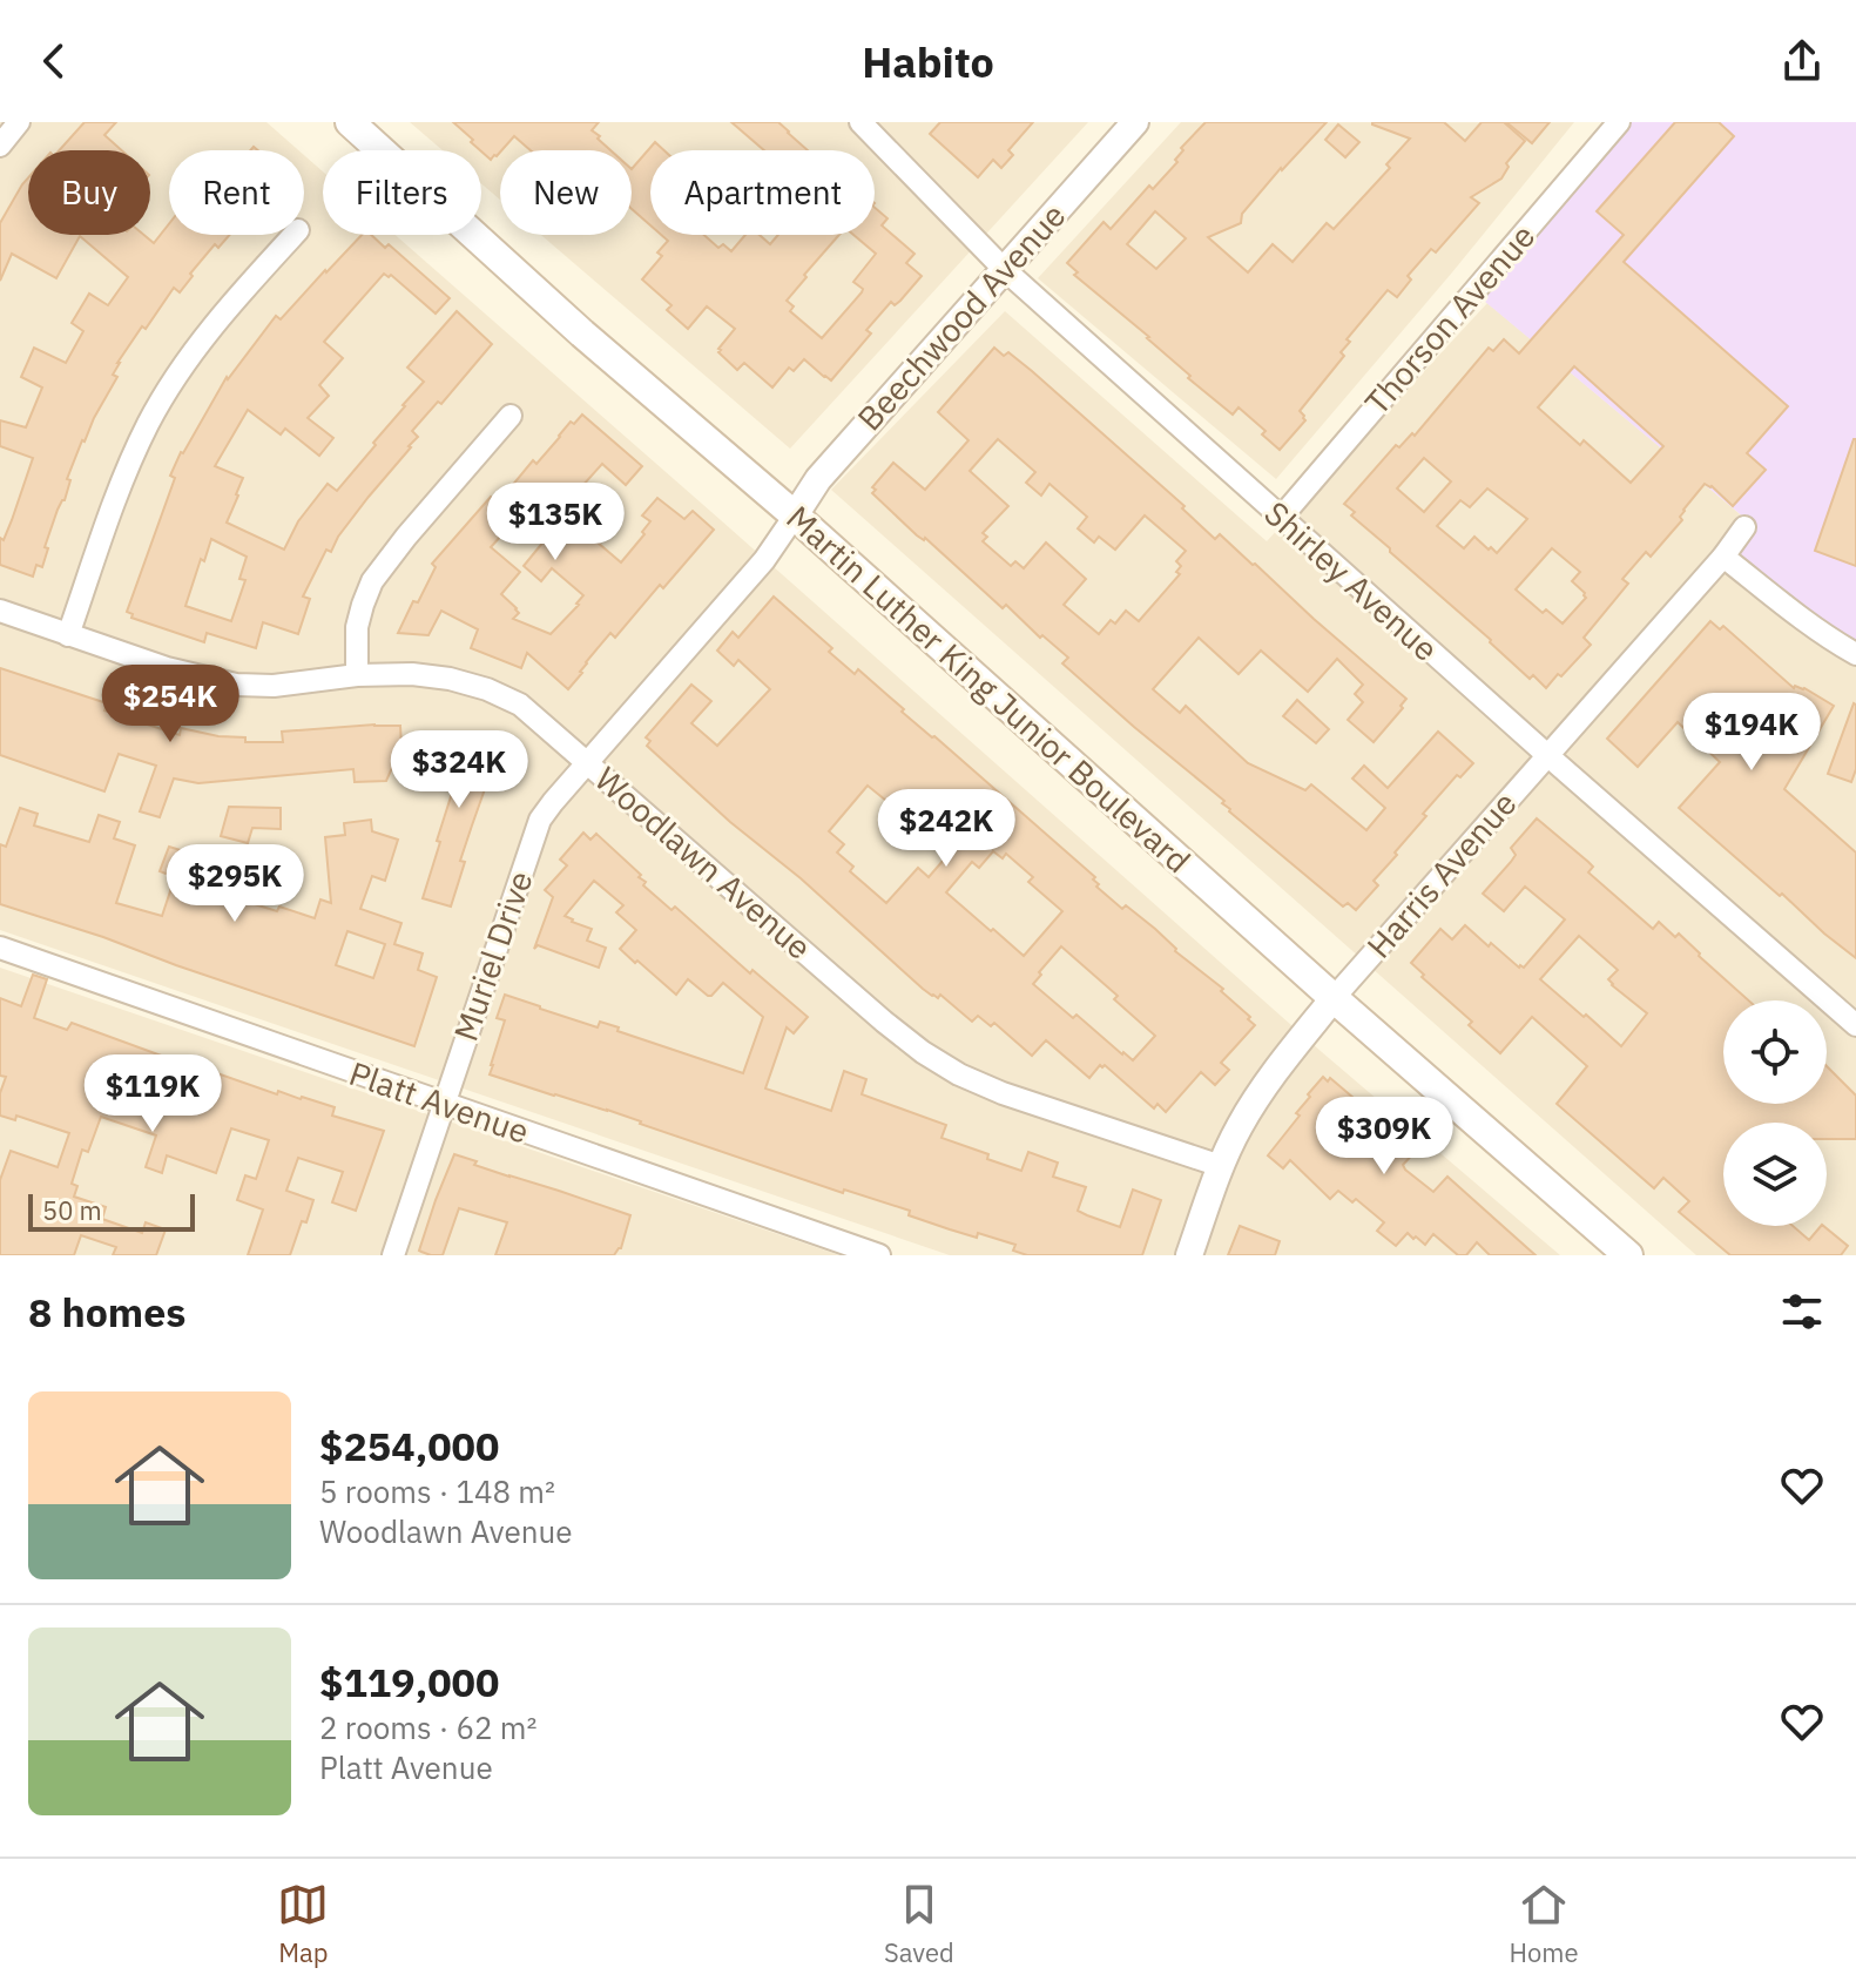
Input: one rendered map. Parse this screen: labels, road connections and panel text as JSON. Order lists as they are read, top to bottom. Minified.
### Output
{"streets":{"main road":["Martin Luther King Junior Boulevard"],"street":["Beechwood Avenue","Thorson Avenue","Shirley Avenue","Woodlawn Avenue","Harris Avenue","Muriel Drive","Platt Avenue"]},"crossings":[["Beechwood Avenue","Shirley Avenue"],["Beechwood Avenue","Martin Luther King Junior Boulevard"],["Beechwood Avenue","Muriel Drive"],["Thorson Avenue","Shirley Avenue"],["Shirley Avenue","Harris Avenue"],["Martin Luther King Junior Boulevard","Harris Avenue"],["Martin Luther King Junior Boulevard","Muriel Drive"],["Woodlawn Avenue","Harris Avenue"],["Woodlawn Avenue","Muriel Drive"],["Muriel Drive","Platt Avenue"]],"scale_bar":"50 m","page":{"header":"Habito","chip":["Buy","Rent","Filters","New","Apartment"],"price":["$135K","$254K","$194K","$324K","$242K","$295K","$119K","$309K"],"scale":"50 m","heading":"8 homes","list":[{"name":"$254,000","note":"5 rooms · 148 m² · Woodlawn Avenue"},{"name":"$119,000","note":"2 rooms · 62 m² · Platt Avenue"}],"tabs":["Map","Saved","Home"]}}
